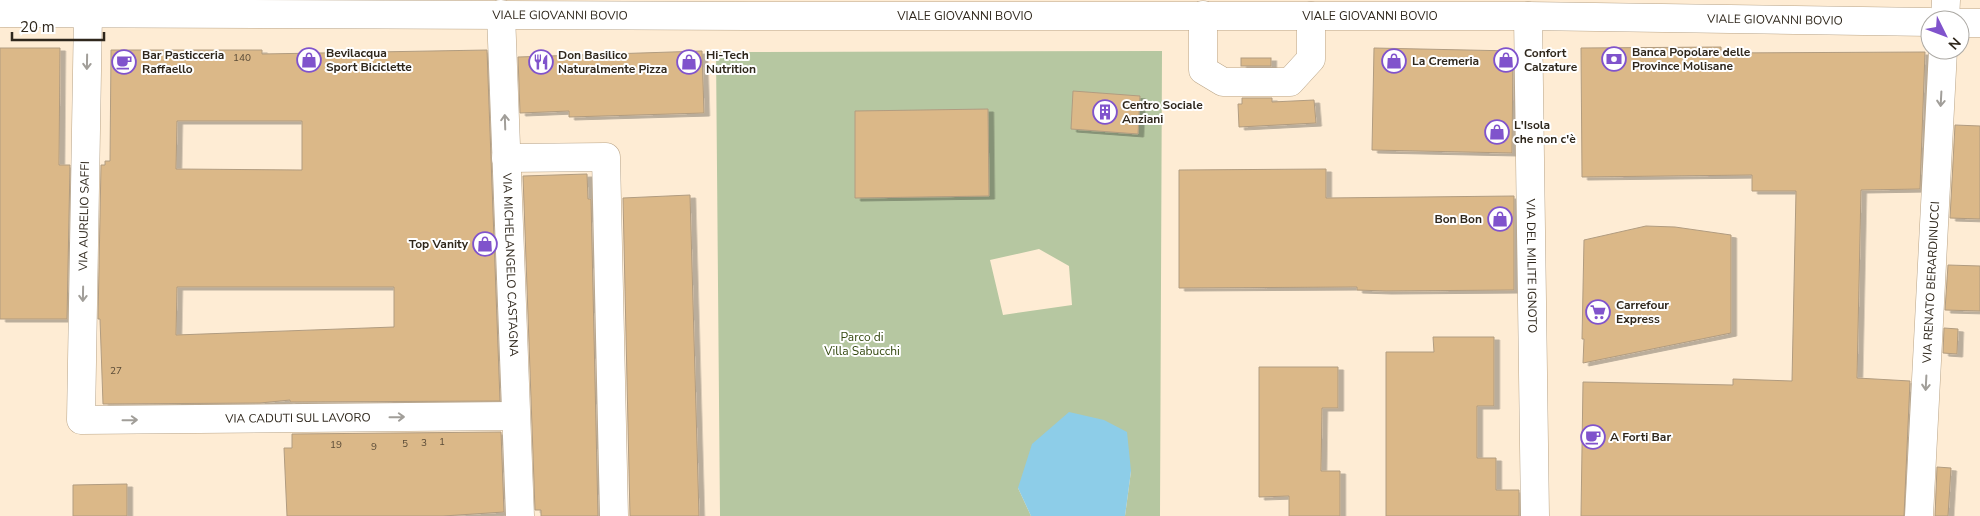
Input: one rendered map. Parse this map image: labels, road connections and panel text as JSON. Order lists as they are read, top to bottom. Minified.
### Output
{"streets":{"street":["VIALE GIOVANNI BOVIO","VIA AURELIO SAFFI","VIA MICHELANGELO CASTAGNA","VIA DEL MILITE IGNOTO","VIA RENATO BERARDINUCCI","VIA CADUTI SUL LAVORO"]},"crossings":[["VIALE GIOVANNI BOVIO","VIA AURELIO SAFFI"],["VIALE GIOVANNI BOVIO","VIA MICHELANGELO CASTAGNA"],["VIALE GIOVANNI BOVIO","VIA DEL MILITE IGNOTO"],["VIA AURELIO SAFFI","VIA CADUTI SUL LAVORO"],["VIA MICHELANGELO CASTAGNA","VIA CADUTI SUL LAVORO"]],"one_way":["VIA AURELIO SAFFI","VIA RENATO BERARDINUCCI","VIA CADUTI SUL LAVORO"],"parks":["Parco di Villa Sabucchi"],"places":{"bank":["Banca Popolare delle Province Molisane"],"shop":["Bevilacqua Sport Biciclette","Confort Calzature","La Cremeria","Hi-Tech Nutrition","L'Isola che non c'è","Bon Bon","Top Vanity"],"cafe":["Bar Pasticceria Raffaello","A Forti Bar"],"restaurant":["Don Basilico Naturalmente Pizza"],"building":["Centro Sociale Anziani"],"supermarket":["Carrefour Express"]},"house_numbers":["140","27","1","3","5","19","9"],"scale_bar":"20 m","north":"bottom right"}
